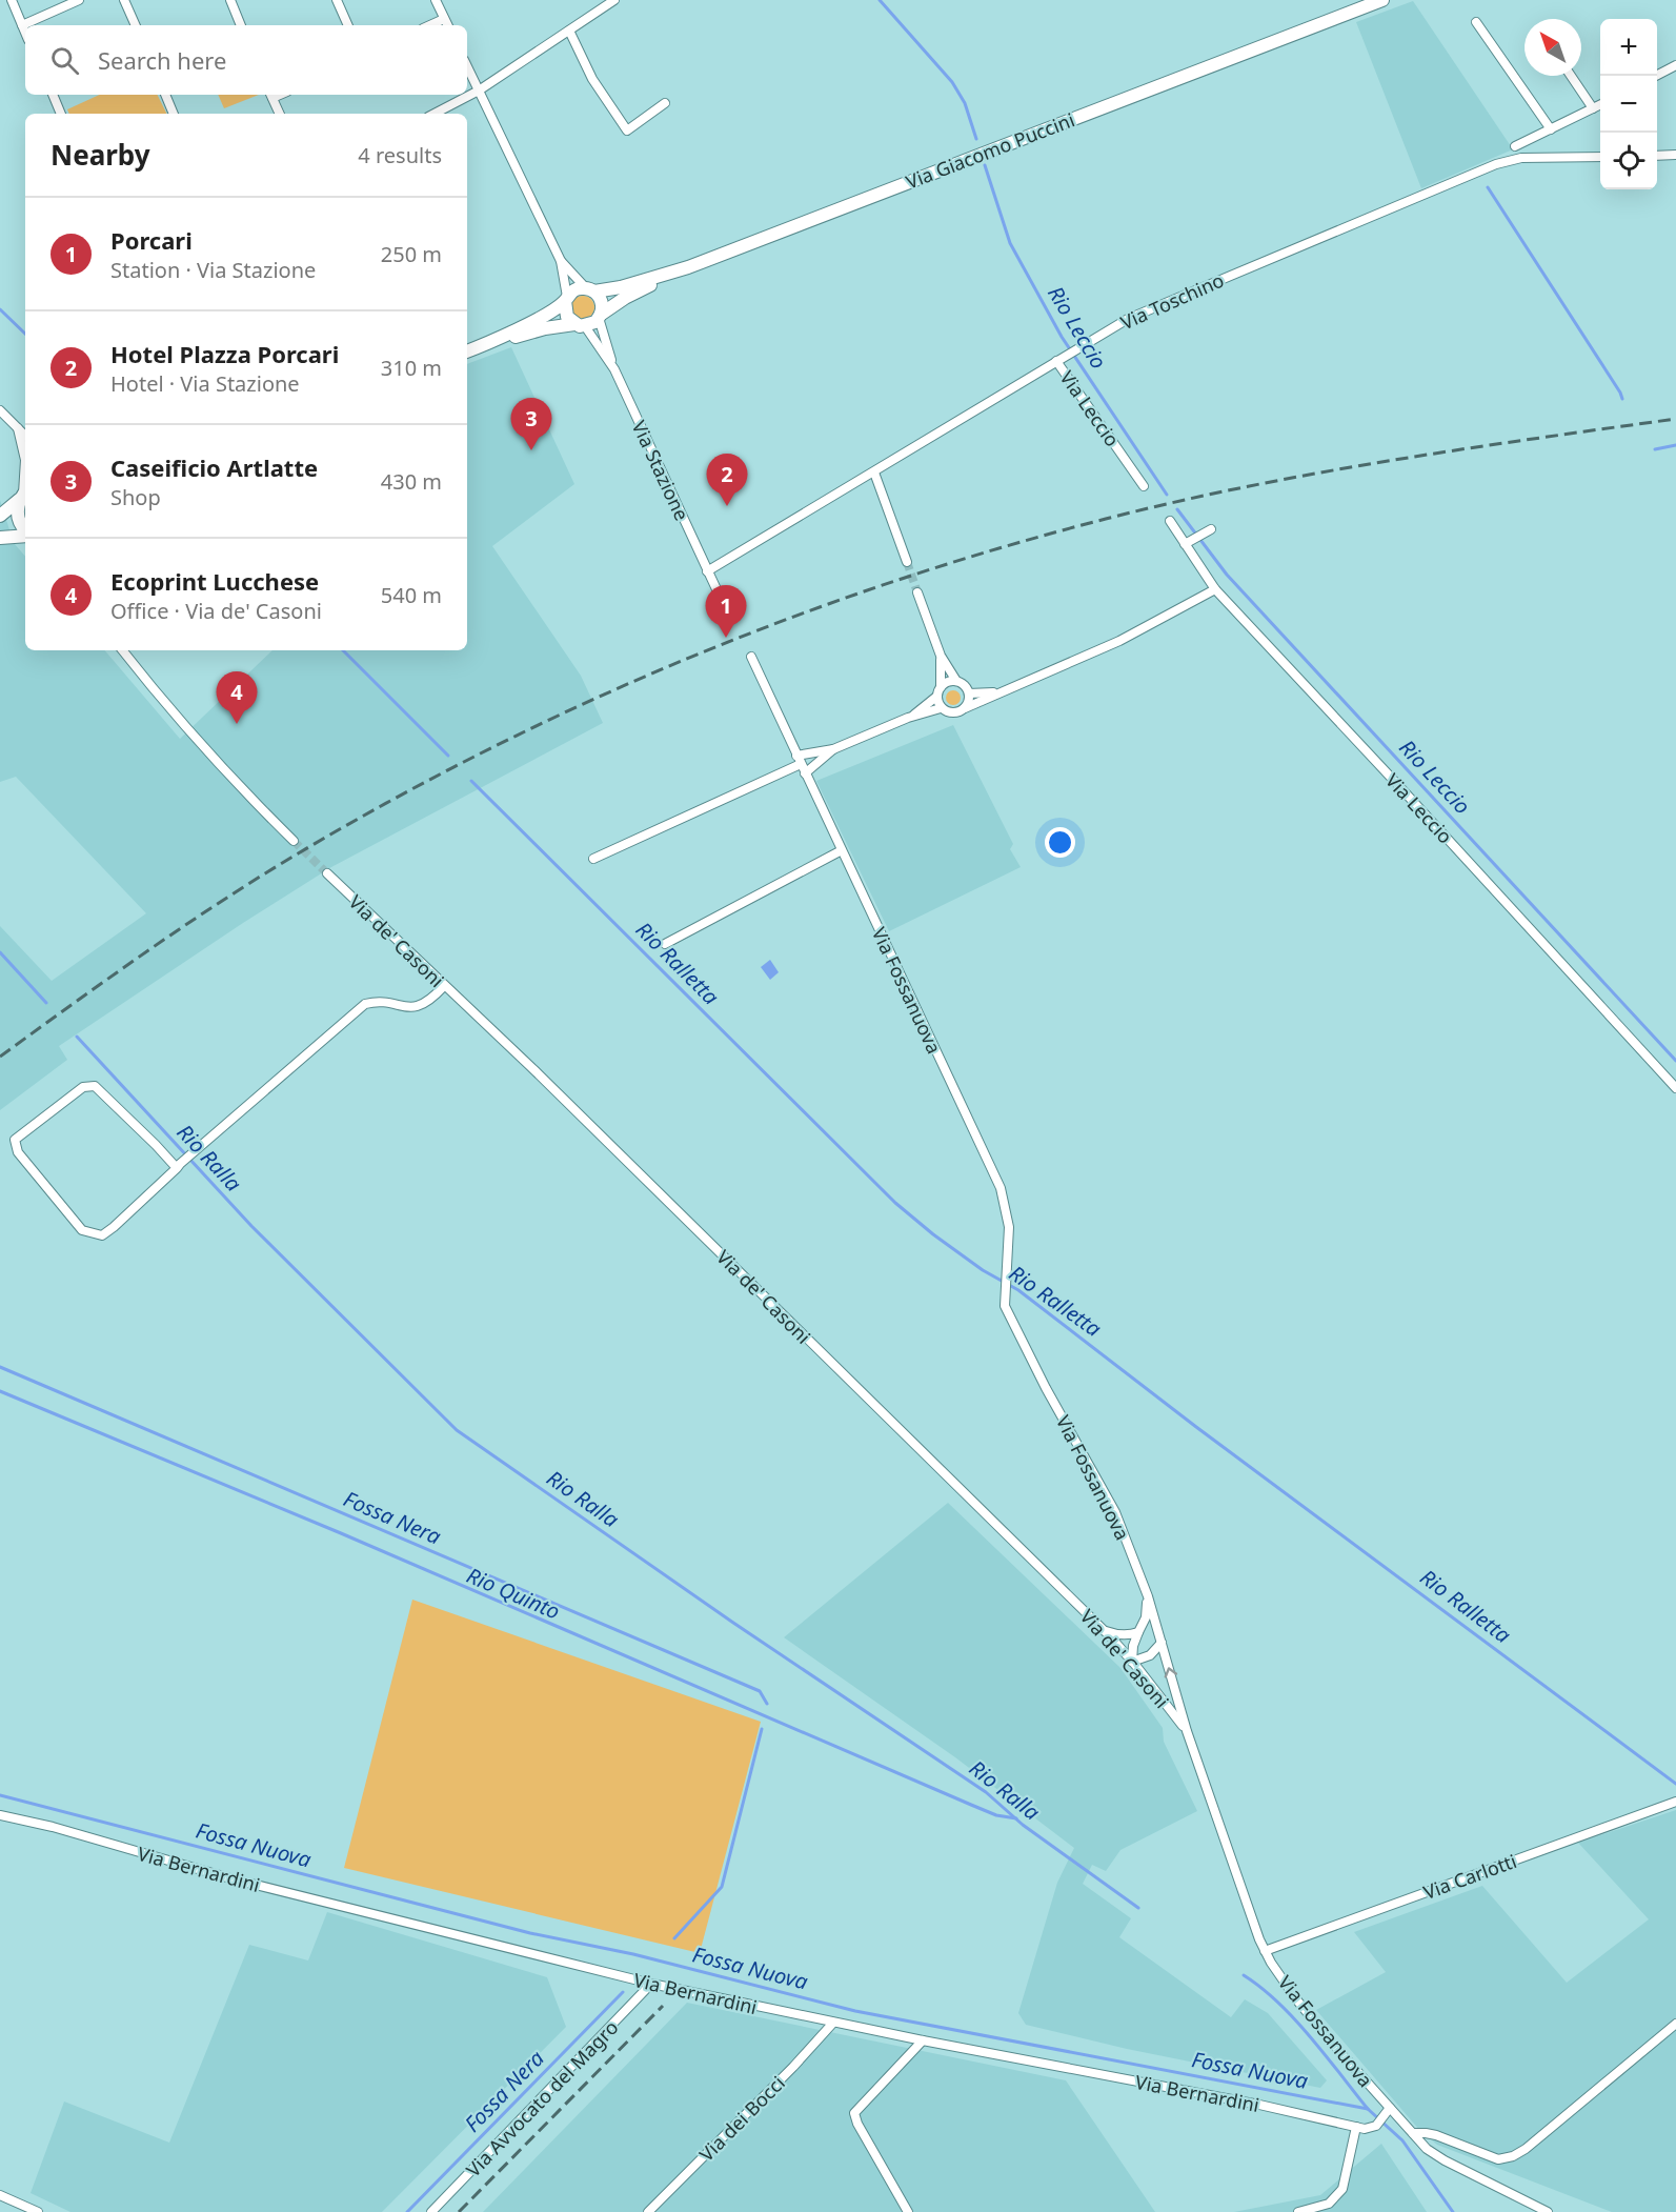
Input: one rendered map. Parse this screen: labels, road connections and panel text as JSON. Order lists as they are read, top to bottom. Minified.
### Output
{"streets":{"main road":["Via Giacomo Puccini"],"street":["Via Toschino","Via Leccio","Via Stazione","Via de' Casoni","Via Fossanuova","Via Bernardini","Via Carlotti","Via Avvocato del Magro","Via dei Bocci"]},"crossings":[["Via Giacomo Puccini","Via Stazione"],["Via Toschino","Via Leccio"],["Via Toschino","Via Stazione"],["Via de' Casoni","Via Fossanuova"],["Via Fossanuova","Via Bernardini"],["Via Fossanuova","Via Carlotti"],["Via Bernardini","Via Avvocato del Magro"],["Via Bernardini","Via dei Bocci"]],"water":["Rio Leccio","Rio Ralletta","Rio Ralla","Fossa Nera","Rio Quinto","Fossa Nuova"],"north":"top left","page":{"map_buttons":["+","−"],"search":"Search here","heading":["Nearby","4 results"],"list":[{"mark":"1","name":"Porcari","note":"Station · Via Stazione","value":"250 m"},{"mark":"2","name":"Hotel Plazza Porcari","note":"Hotel · Via Stazione","value":"310 m"},{"mark":"3","name":"Caseificio Artlatte","note":"Shop","value":"430 m"},{"mark":"4","name":"Ecoprint Lucchese","note":"Office · Via de' Casoni","value":"540 m"}],"pins":["3","2","1","4"]}}
